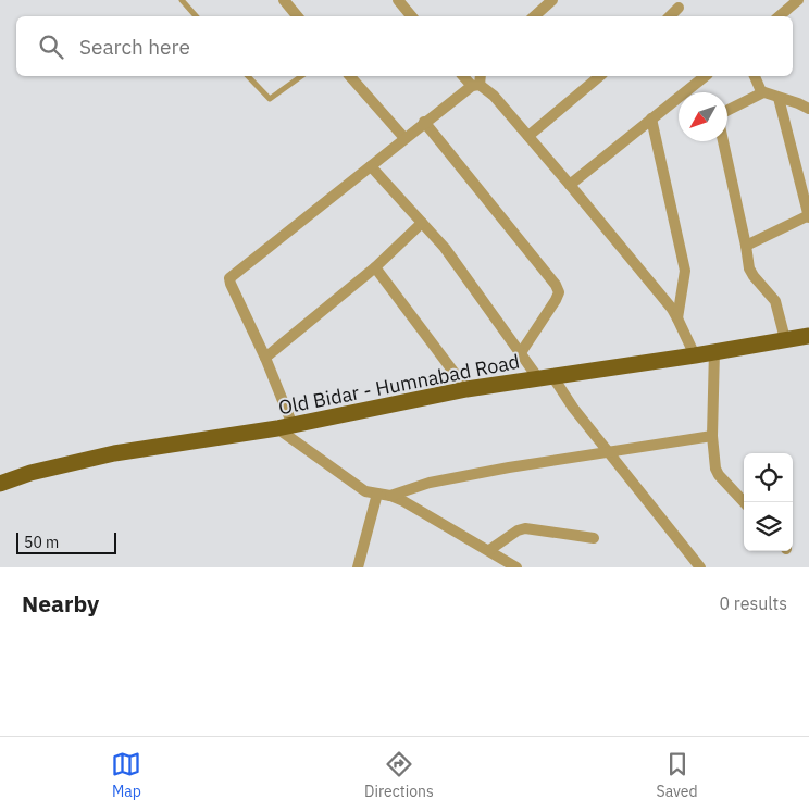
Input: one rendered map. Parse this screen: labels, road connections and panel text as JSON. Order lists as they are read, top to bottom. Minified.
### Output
{"streets":{"main road":["Old Bidar - Humnabad Road"]},"scale_bar":"50 m","north":"bottom left","page":{"search":"Search here","scale":"50 m","heading":["Nearby","0 results"],"nav":["Map","Directions","Saved"]}}
